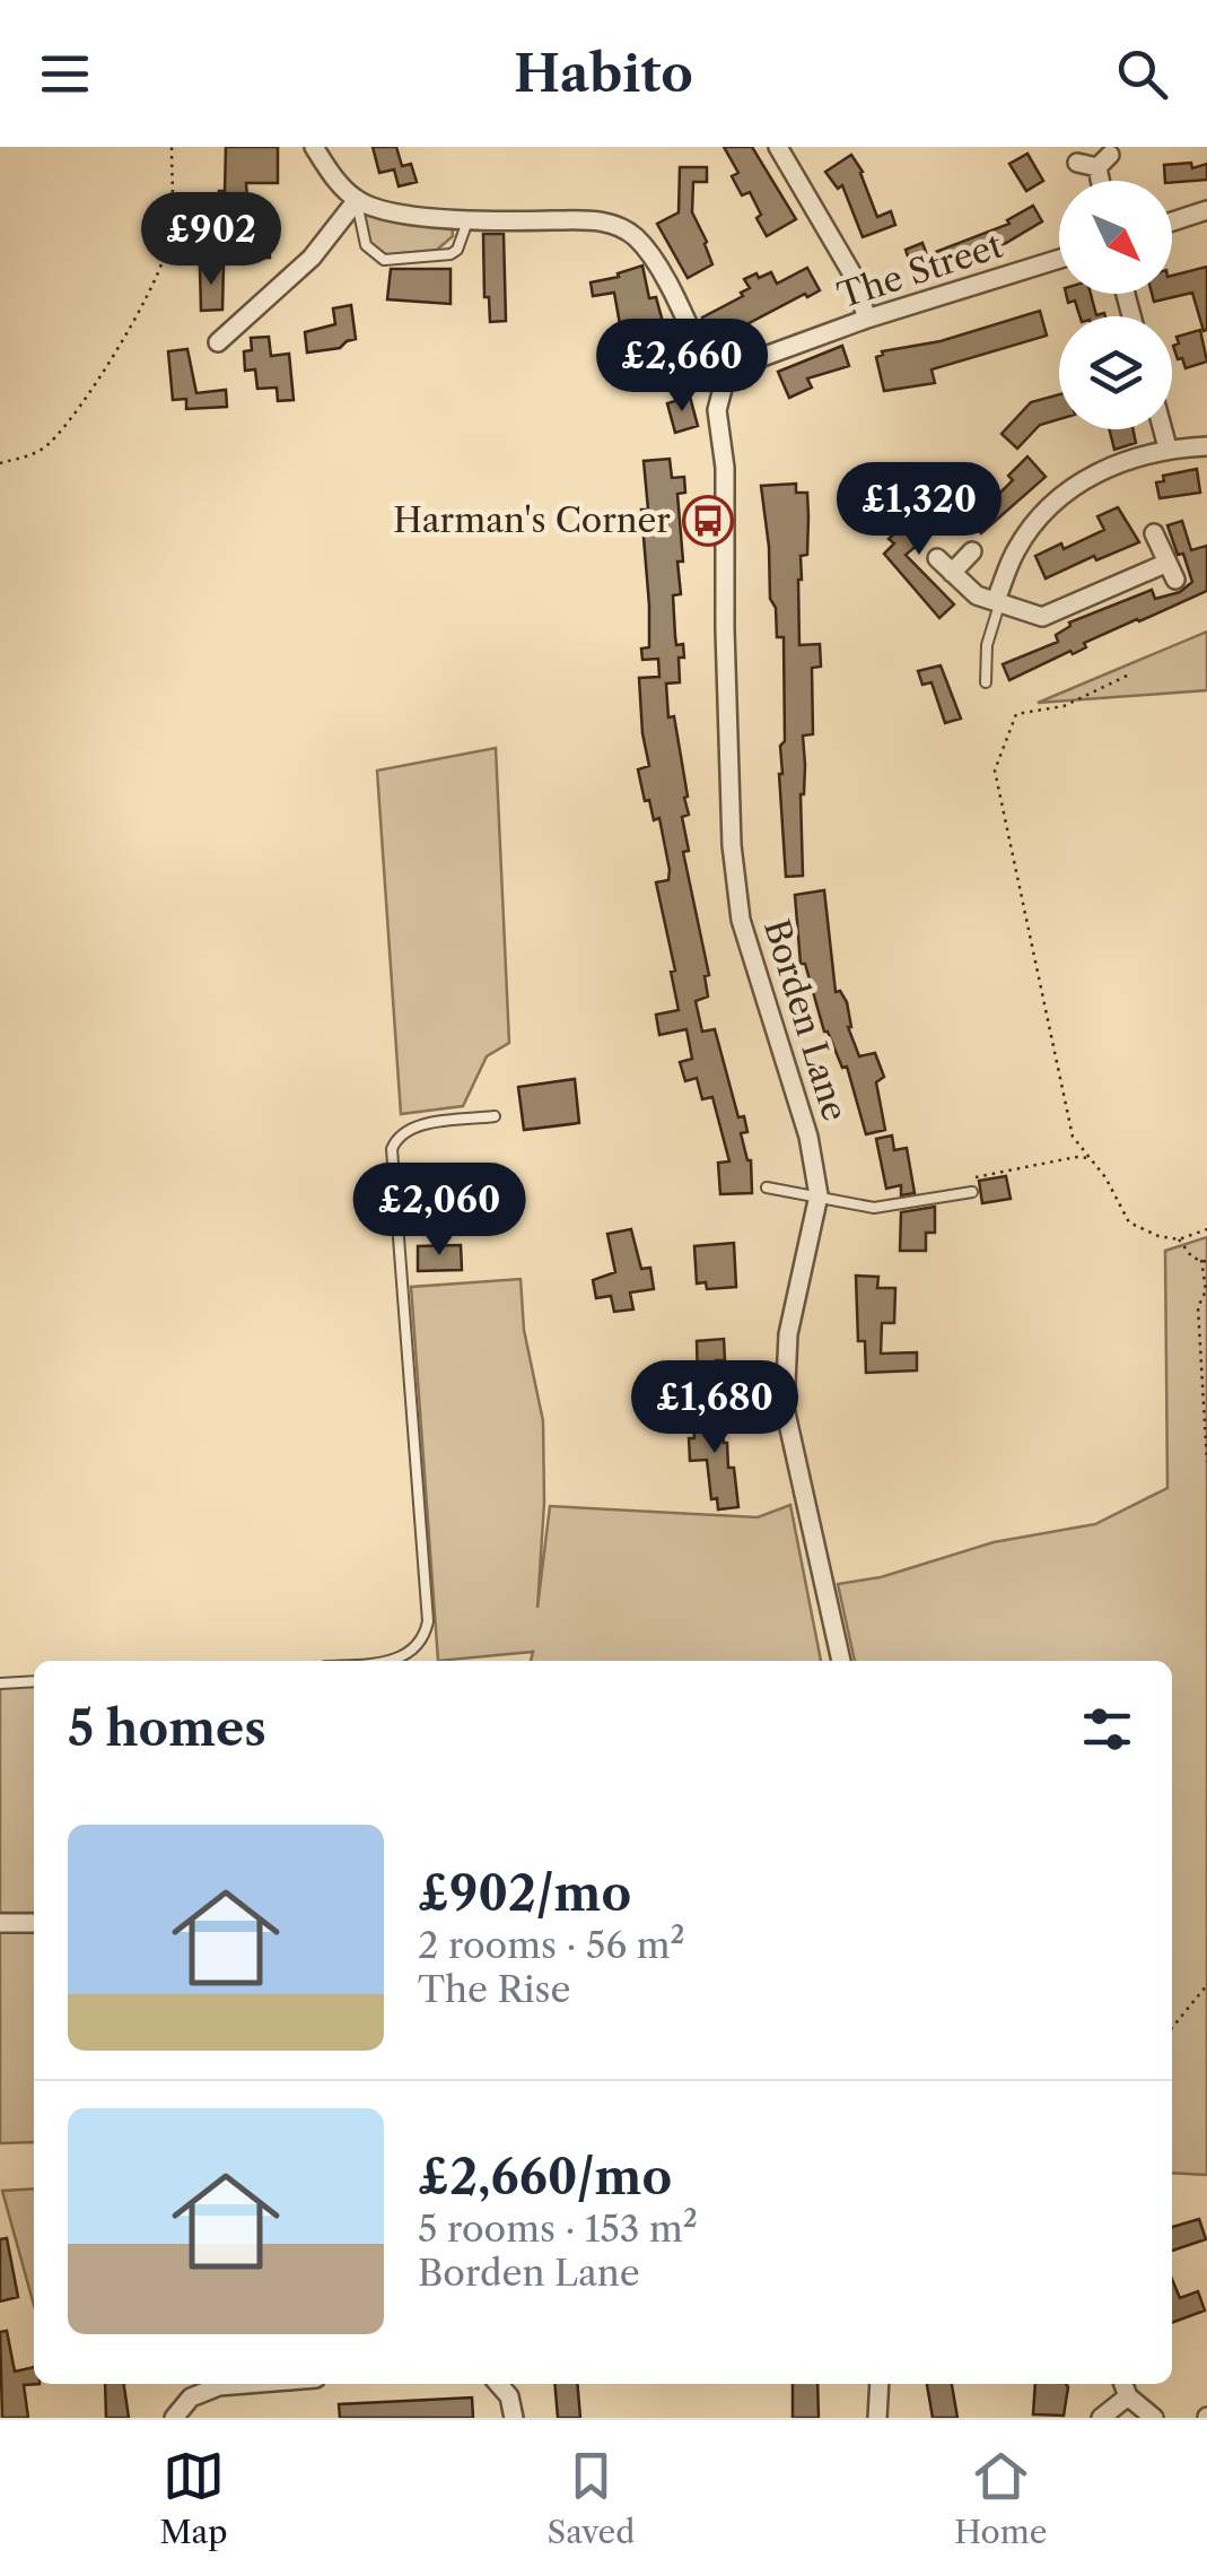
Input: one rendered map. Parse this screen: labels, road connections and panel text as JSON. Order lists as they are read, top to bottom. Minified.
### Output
{"streets":{"street":["The Street","Borden Lane"]},"crossings":[["The Street","Borden Lane"]],"places":{"bus stop":["Harman's Corner"]},"north":"bottom right","page":{"header":"Habito","price":["£902","£2,660","£1,320","£2,060","£1,680"],"heading":"5 homes","list":[{"name":"£902/mo","note":"2 rooms · 56 m² · The Rise"},{"name":"£2,660/mo","note":"5 rooms · 153 m² · Borden Lane"}],"tabs":["Map","Saved","Home"]}}
